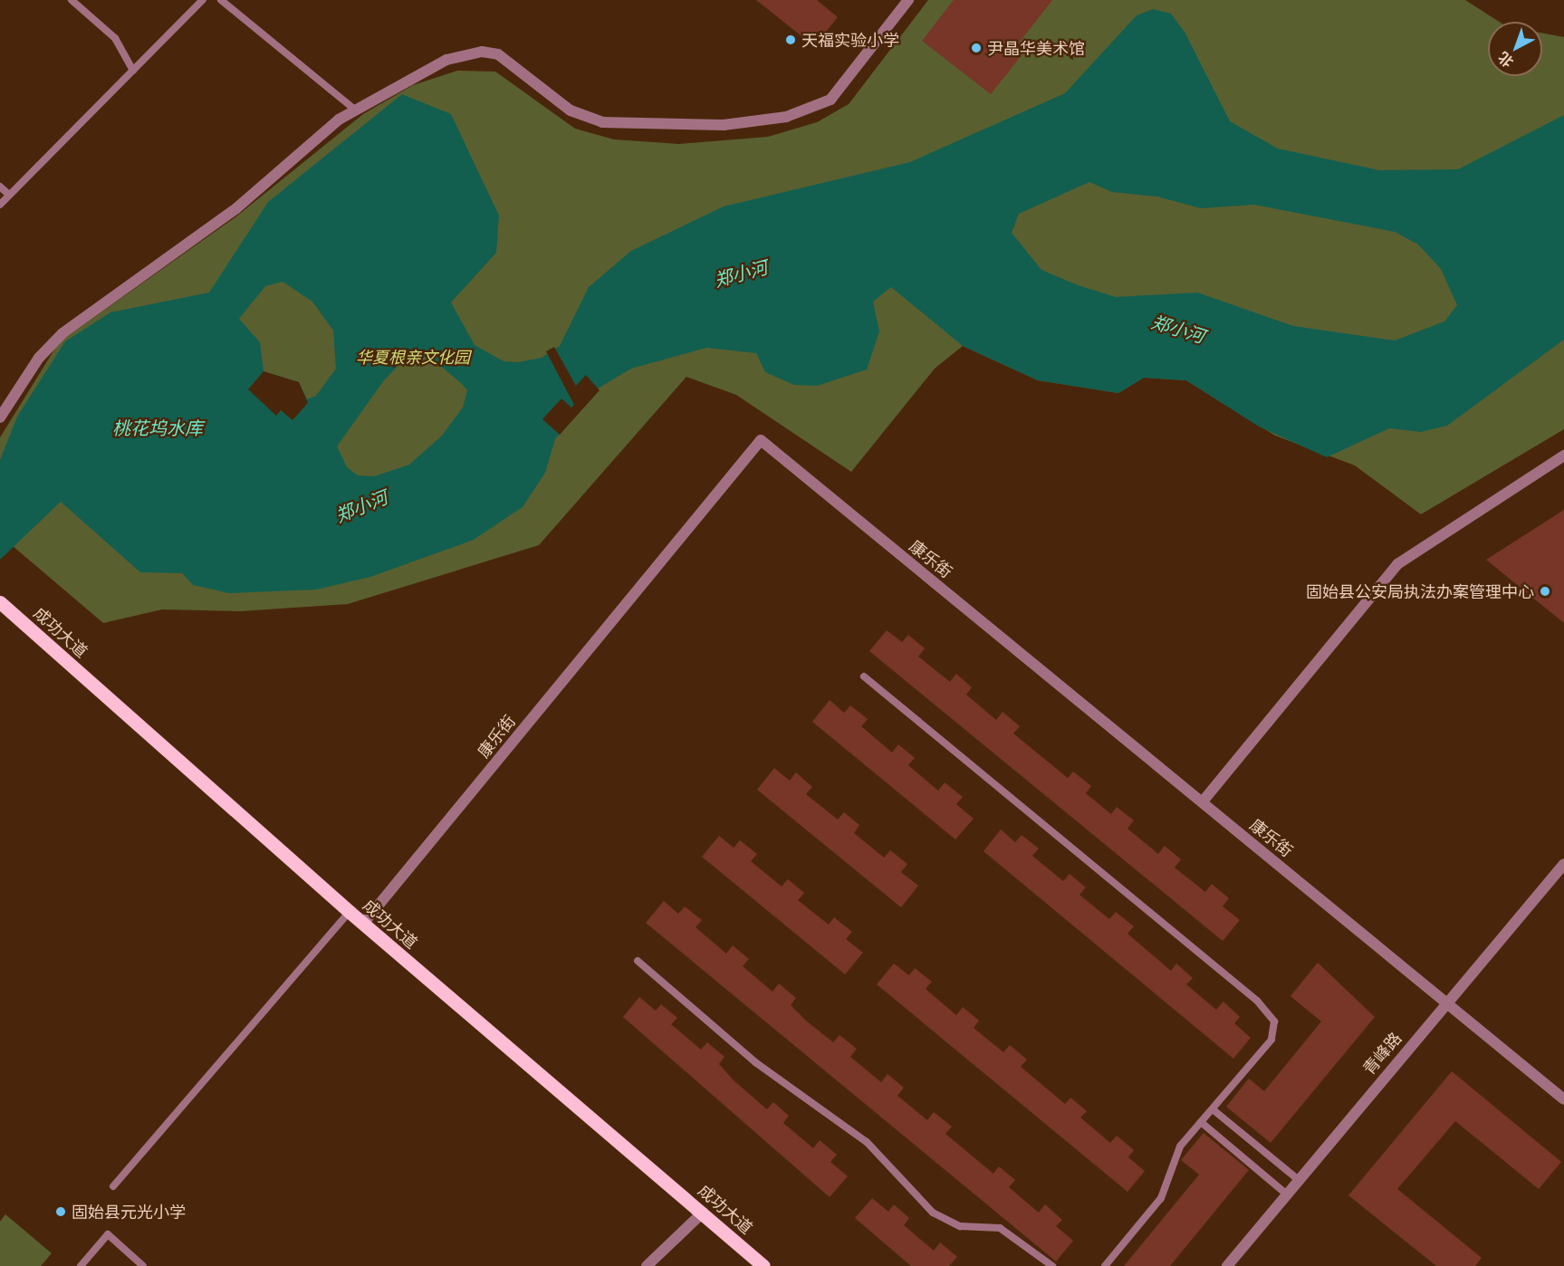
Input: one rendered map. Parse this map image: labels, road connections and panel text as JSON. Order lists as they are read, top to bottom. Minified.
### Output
{"streets":{"main road":["成功大道"],"street":["康乐街","青峰路"]},"crossings":[["康乐街","成功大道"],["康乐街","青峰路"]],"water":["郑小河","桃花坞水库"],"parks":["华夏根亲文化园"],"places":["天福实验小学","尹晶华美术馆","固始县公安局执法办案管理中心","固始县元光小学"],"north":"bottom left"}
